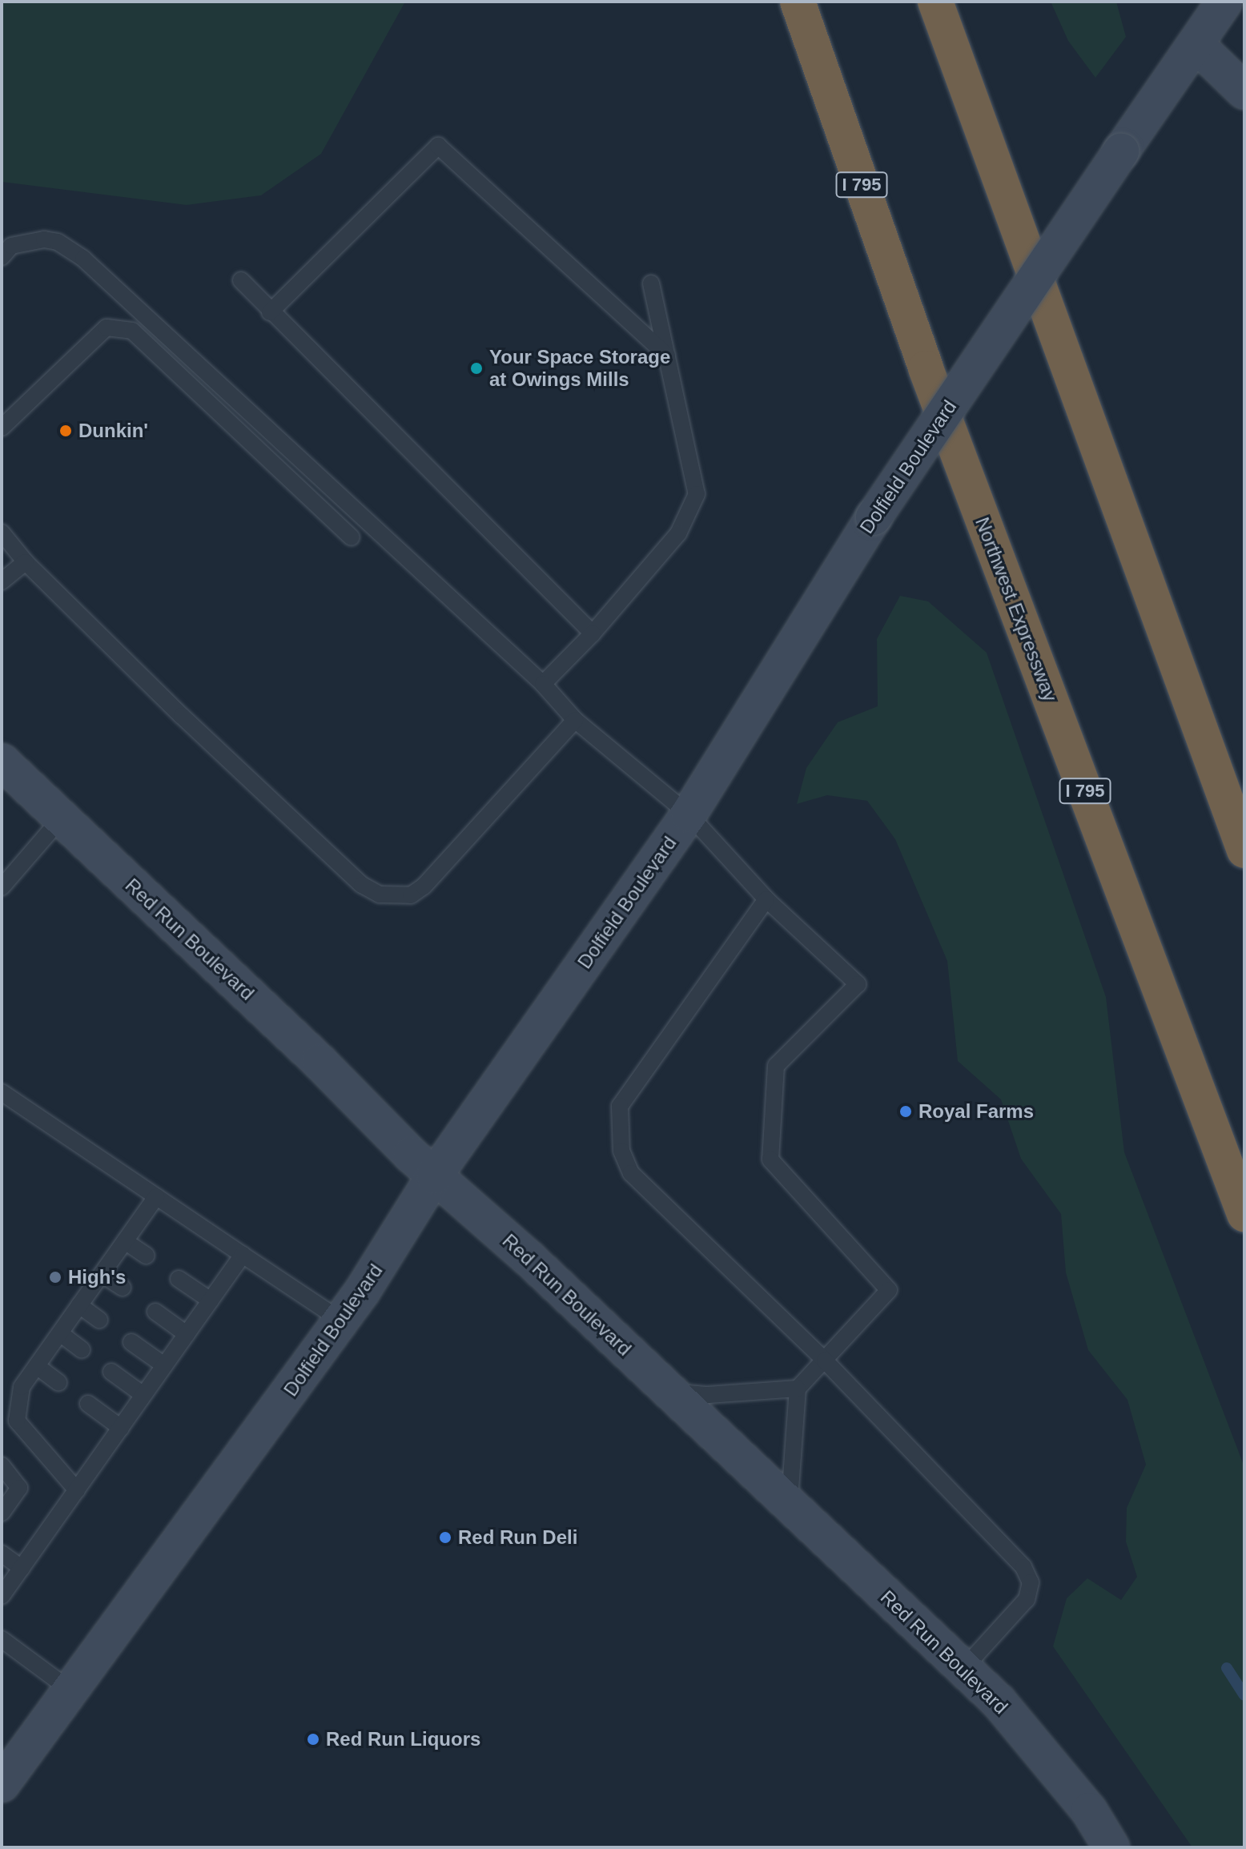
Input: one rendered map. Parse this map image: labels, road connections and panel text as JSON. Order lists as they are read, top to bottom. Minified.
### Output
{"streets":{"highway":["I 795","Northwest Expressway"],"main road":["Dolfield Boulevard","Red Run Boulevard"]},"crossings":[["Dolfield Boulevard","Red Run Boulevard"]],"places":["Your Space Storage at Owings Mills","Dunkin'","Royal Farms","High's","Red Run Deli","Red Run Liquors"]}
